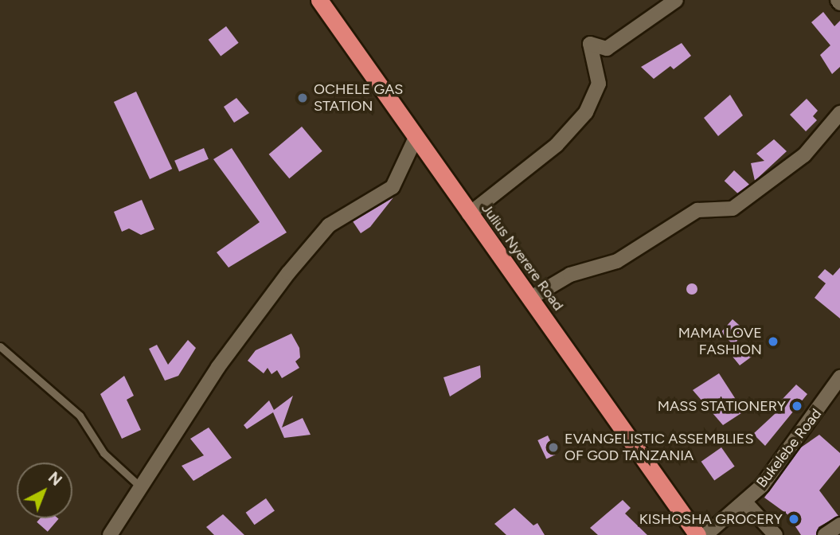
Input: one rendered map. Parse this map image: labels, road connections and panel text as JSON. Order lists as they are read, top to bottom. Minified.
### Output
{"streets":{"highway":["Julius Nyerere Road"],"street":["Bukelebe Road"]},"places":["OCHELE GAS STATION","MAMA LOVE FASHION","MASS STATIONERY","EVANGELISTIC ASSEMBLIES OF GOD TANZANIA","KISHOSHA GROCERY"],"north":"top right"}
